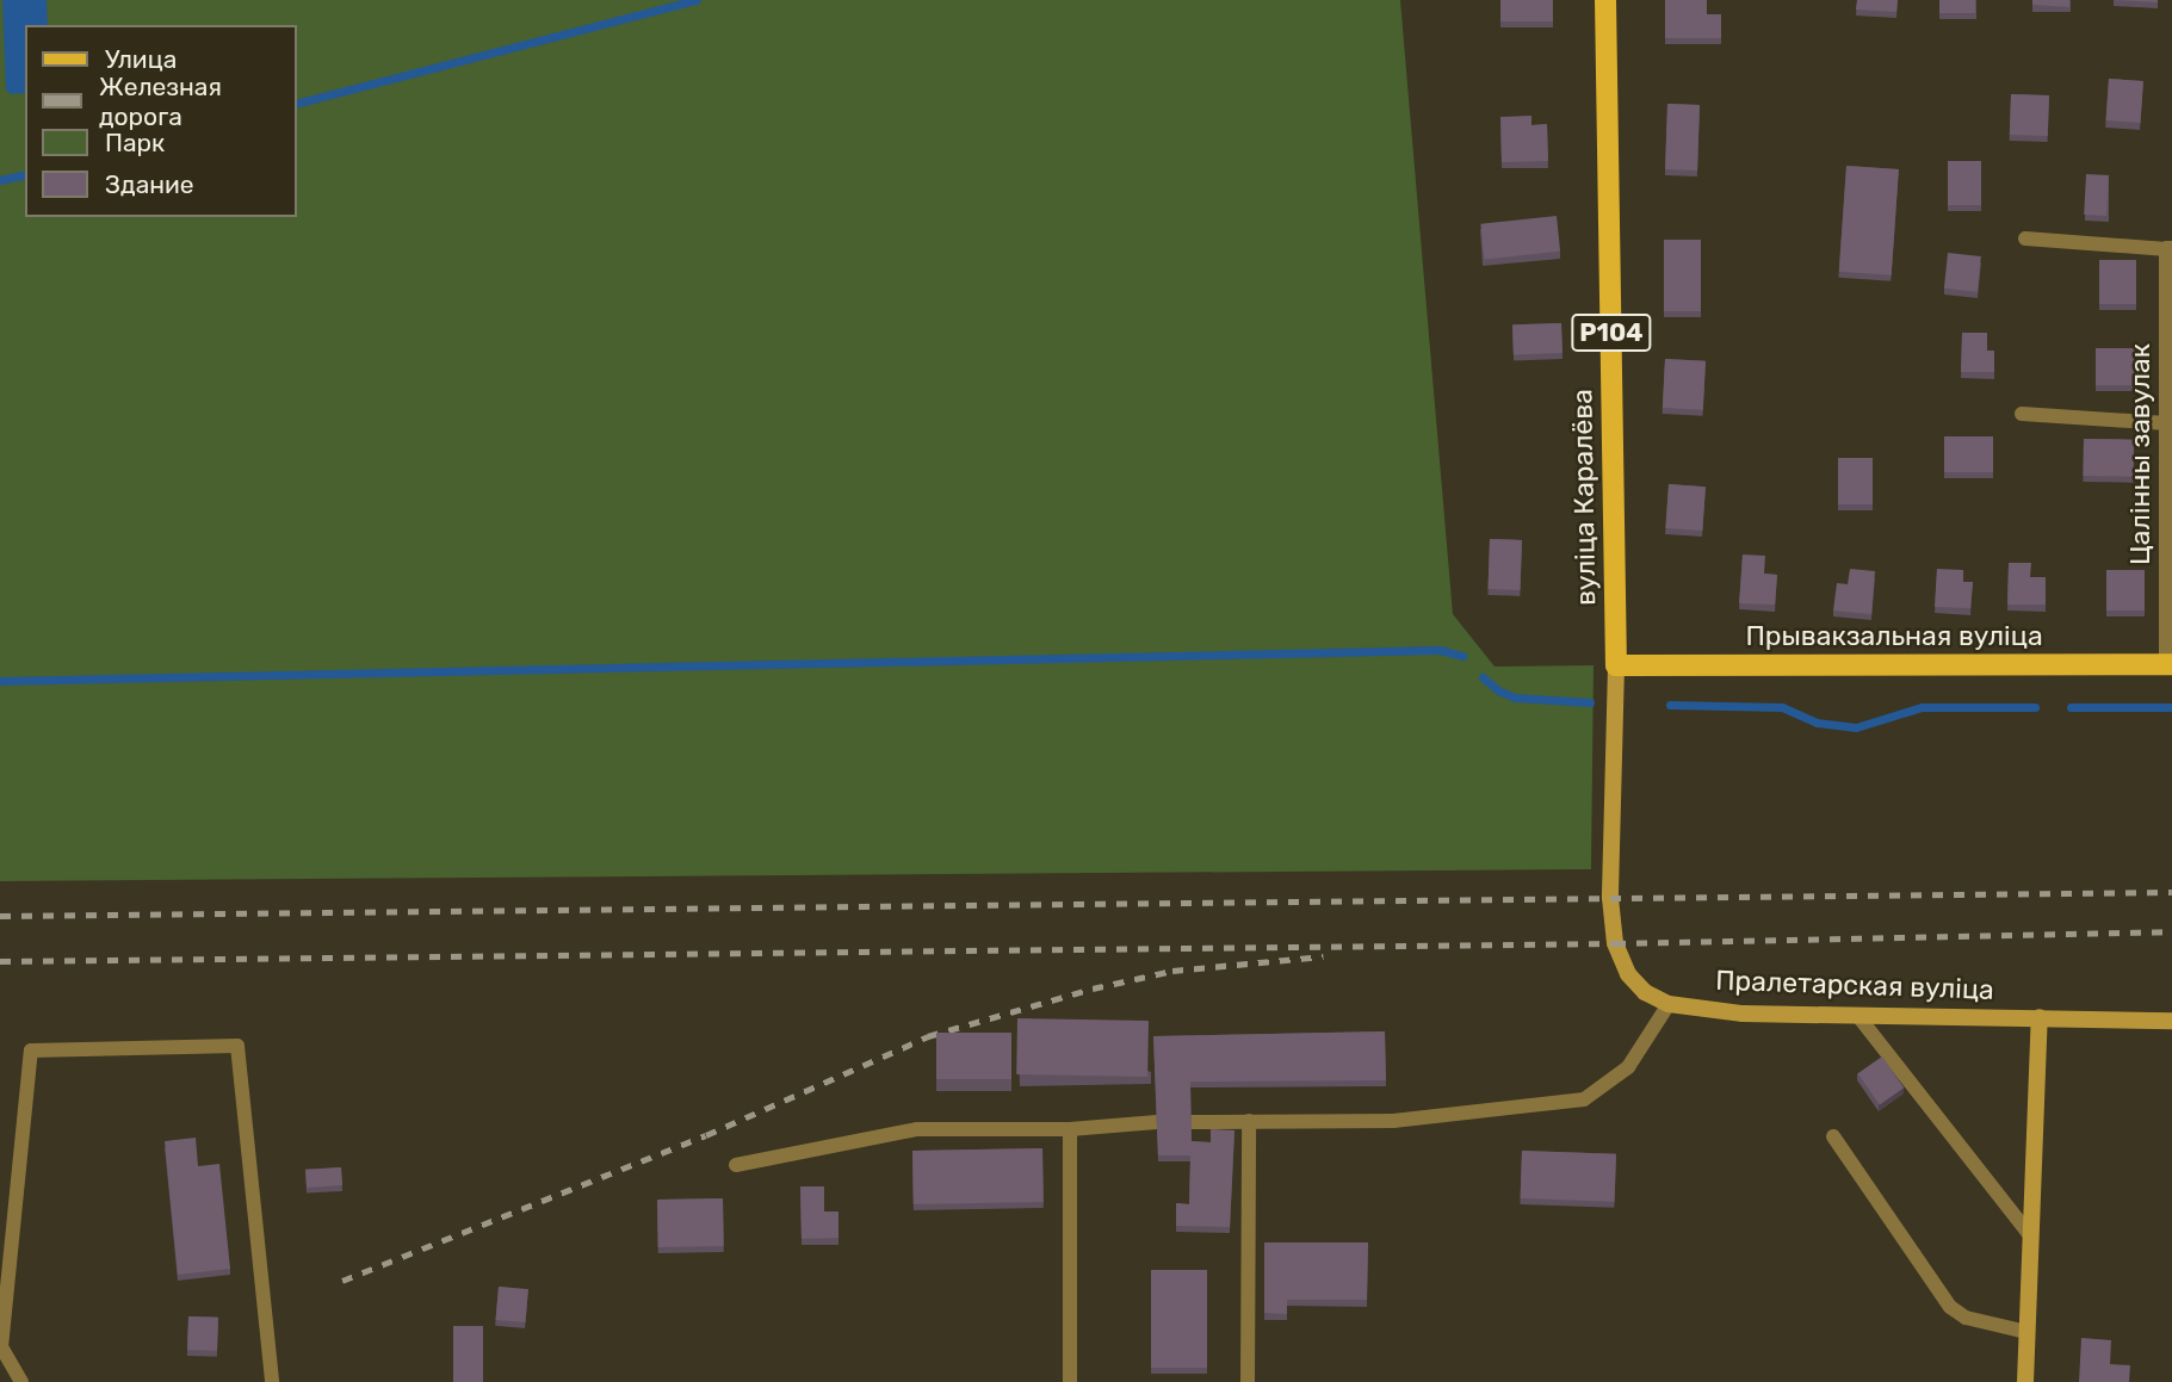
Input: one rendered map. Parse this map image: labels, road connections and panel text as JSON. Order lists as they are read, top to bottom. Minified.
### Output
{"streets":{"main road":["Р104","вуліца Каралёва","Прывакзальная вуліца","Пралетарская вуліца"],"street":["Цалінны завулак"]},"crossings":[["Цалінны завулак","Прывакзальная вуліца"],["вуліца Каралёва","Прывакзальная вуліца"],["вуліца Каралёва","Пралетарская вуліца"]],"legend":["Улица","Железная дорога","Парк","Здание"]}
